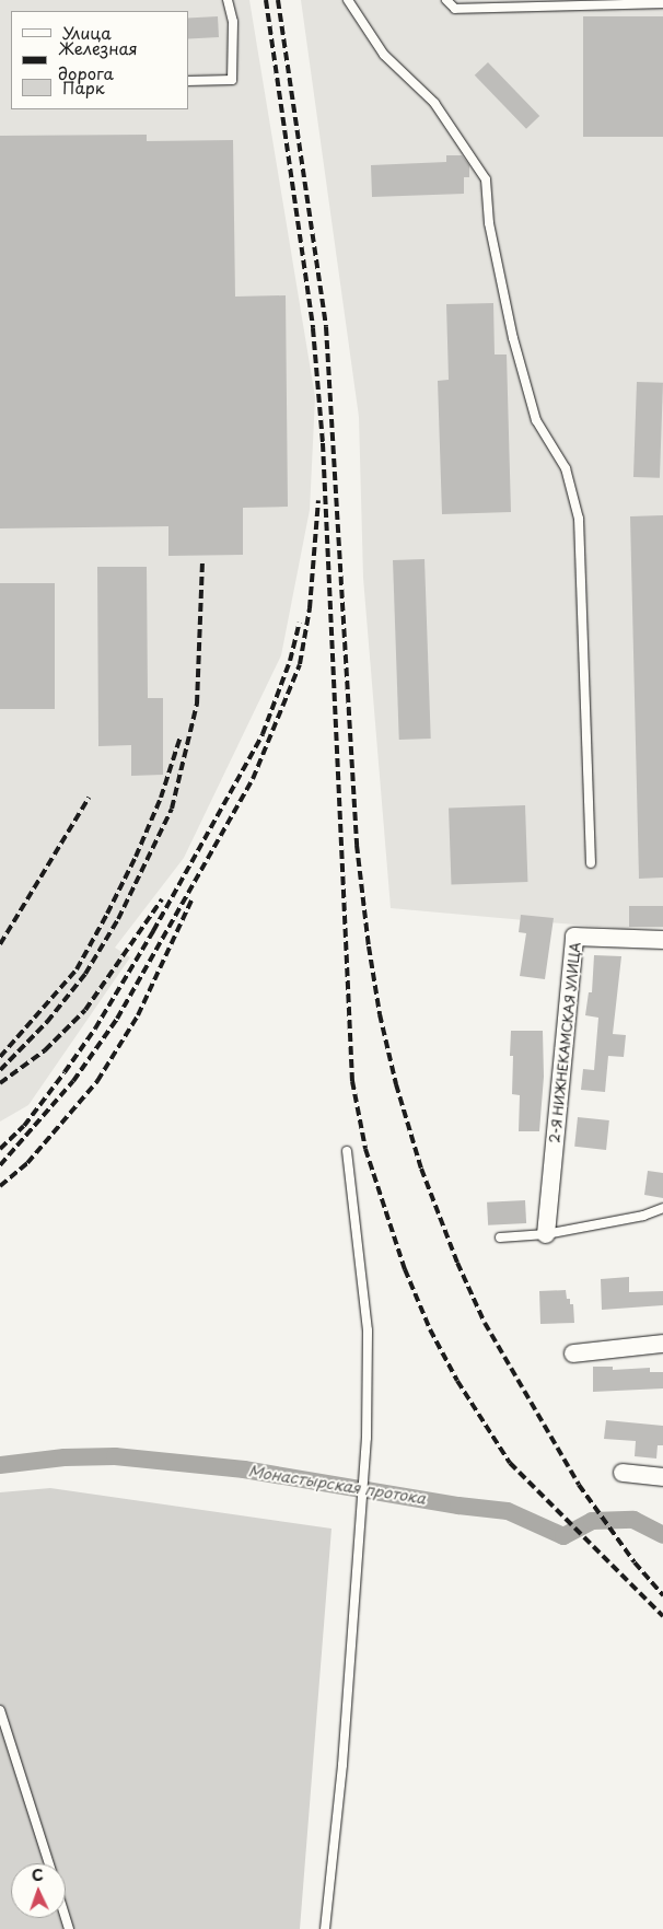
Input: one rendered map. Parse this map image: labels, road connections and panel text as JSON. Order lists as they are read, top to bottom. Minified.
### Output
{"streets":{"street":["2-Я НИЖНЕКАМСКАЯ УЛИЦА"]},"water":["Монастырская протока"],"legend":["Улица","Железная дорога","Парк"],"north":"top"}
